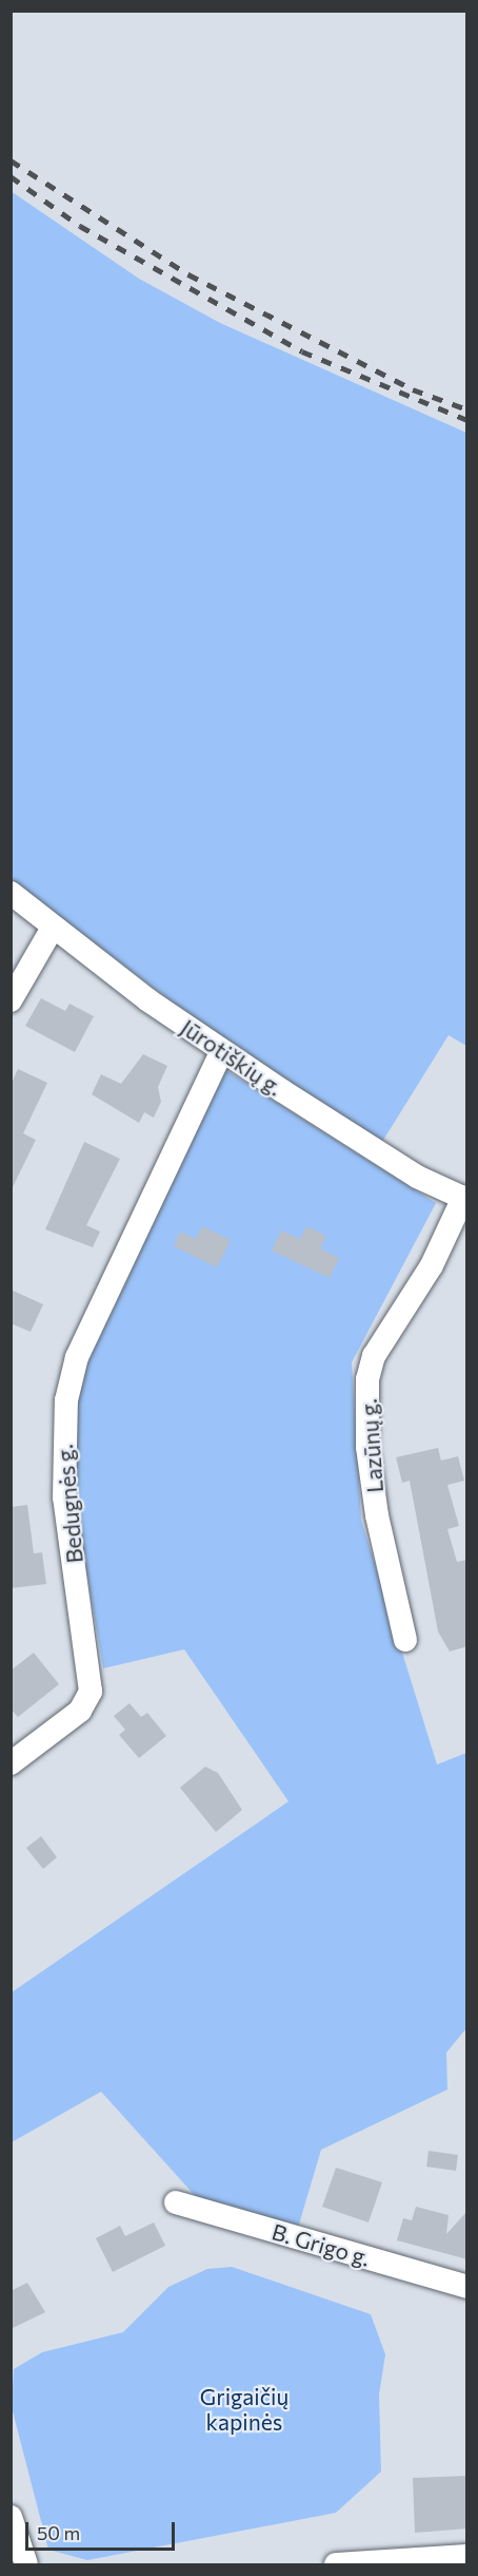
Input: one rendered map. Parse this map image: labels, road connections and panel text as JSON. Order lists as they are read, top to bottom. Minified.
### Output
{"streets":{"street":["Jūrotiškių g.","Lazūnų g.","Bedugnės g.","B. Grigo g."]},"crossings":[["Jūrotiškių g.","Lazūnų g."],["Jūrotiškių g.","Bedugnės g."]],"parks":["Grigaičių kapinės"],"scale_bar":"50 m"}
